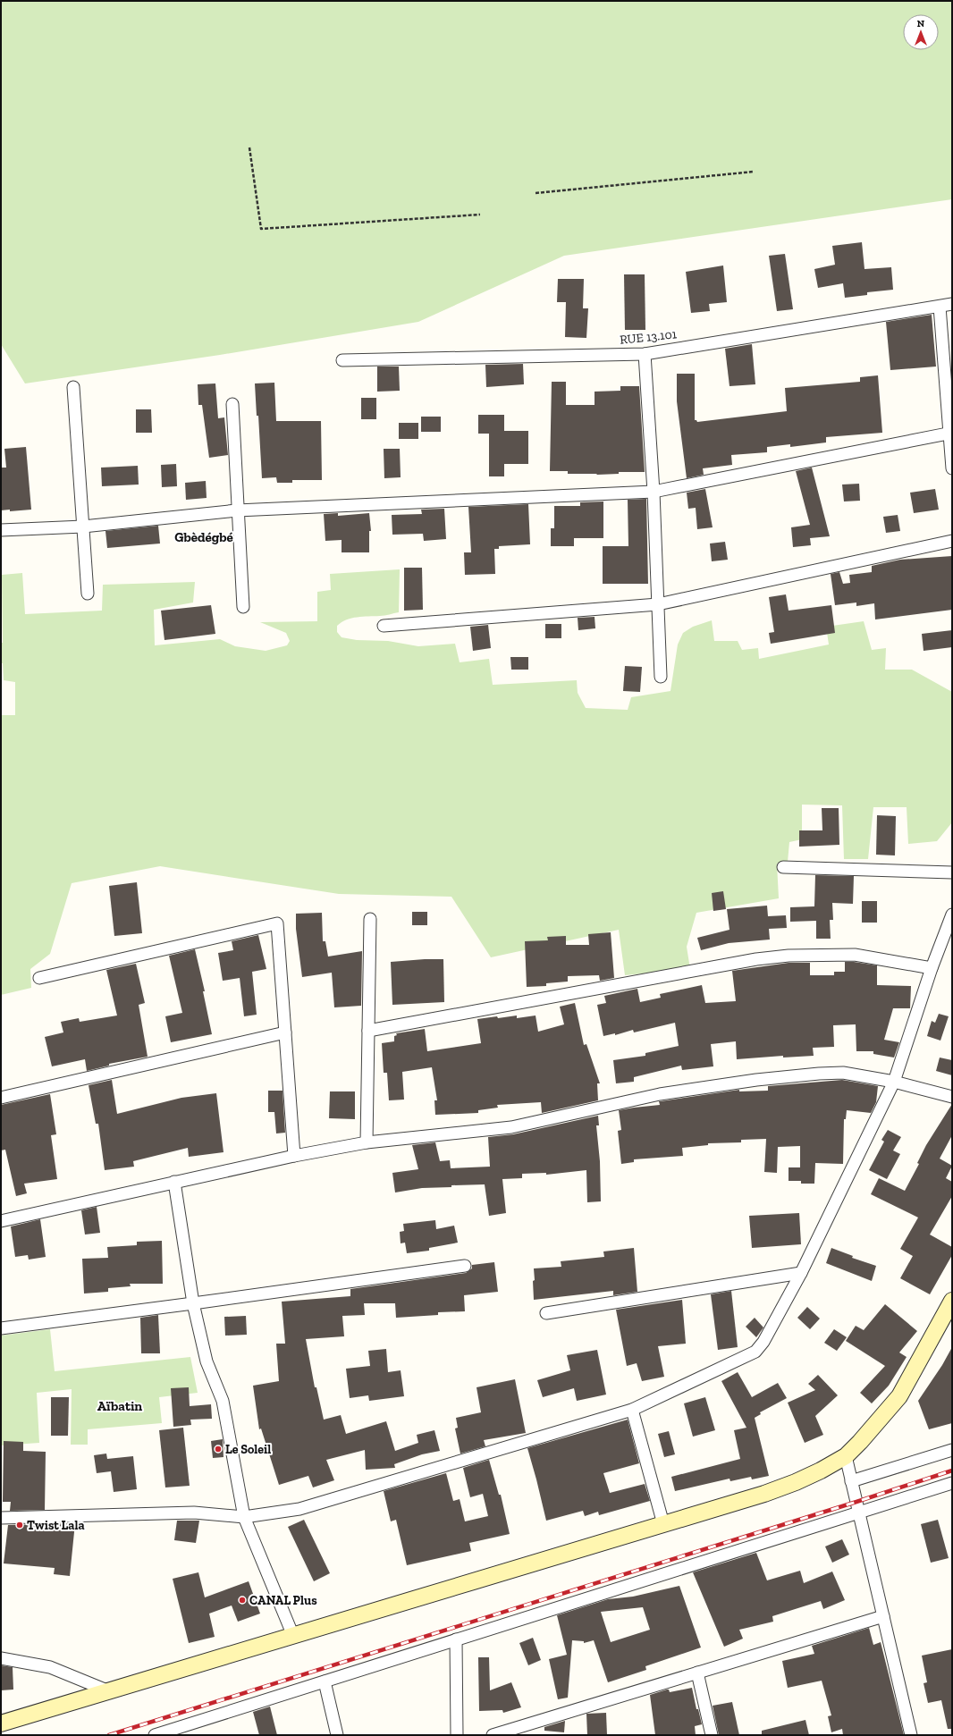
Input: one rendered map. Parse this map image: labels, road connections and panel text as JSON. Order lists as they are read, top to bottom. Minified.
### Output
{"streets":{"street":["RUE 13.101"]},"districts":["Gbèdégbé","Aïbatin"],"places":["Le Soleil","Twist Lala","CANAL Plus"],"north":"top"}
